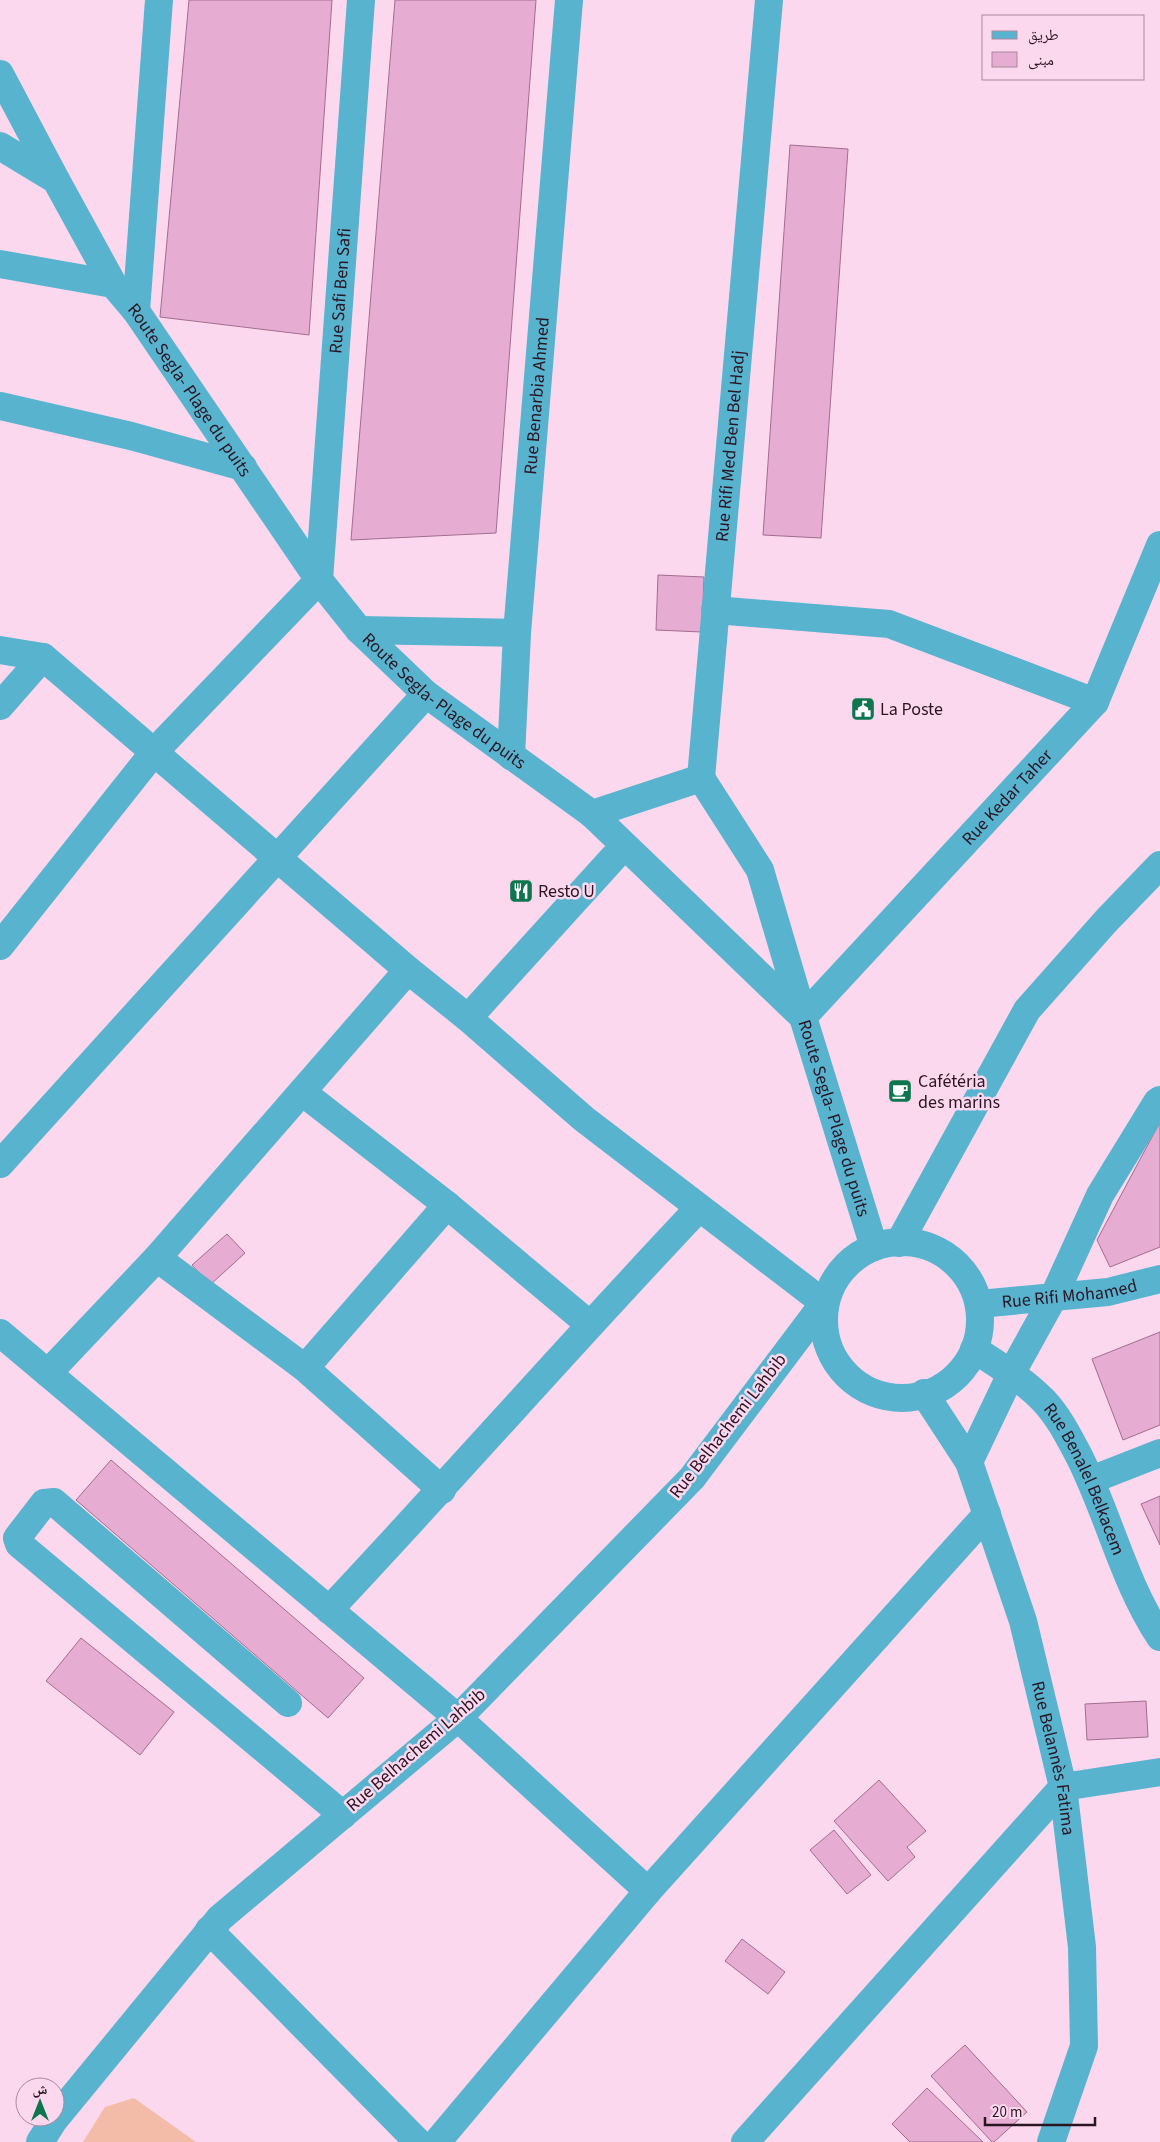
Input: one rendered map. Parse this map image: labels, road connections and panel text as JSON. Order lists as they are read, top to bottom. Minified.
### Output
{"streets":{"street":["Rue Safi Ben Safi","Route Segla- Plage du puits","Rue Benarbia Ahmed","Rue Rifi Med Ben Bel Hadj","Rue Kedar Taher","Rue Rifi Mohamed","Rue Belhachemi Lahbib","Rue Benalel Belkacem","Rue Belannès Fatima"]},"crossings":[["Rue Safi Ben Safi","Route Segla- Plage du puits"],["Route Segla- Plage du puits","Rue Benarbia Ahmed"],["Route Segla- Plage du puits","Rue Kedar Taher"],["Route Segla- Plage du puits","Rue Rifi Mohamed"],["Route Segla- Plage du puits","Rue Belhachemi Lahbib"],["Route Segla- Plage du puits","Rue Benalel Belkacem"],["Route Segla- Plage du puits","Rue Belannès Fatima"],["Rue Rifi Mohamed","Rue Belhachemi Lahbib"],["Rue Rifi Mohamed","Rue Benalel Belkacem"],["Rue Rifi Mohamed","Rue Belannès Fatima"],["Rue Belhachemi Lahbib","Rue Benalel Belkacem"],["Rue Belhachemi Lahbib","Rue Belannès Fatima"],["Rue Benalel Belkacem","Rue Belannès Fatima"]],"places":{"public building":["La Poste"],"restaurant":["Resto U"],"cafe":["Cafétéria des marins"]},"legend":["طريق","مبنى"],"scale_bar":"20 m","north":"top"}
